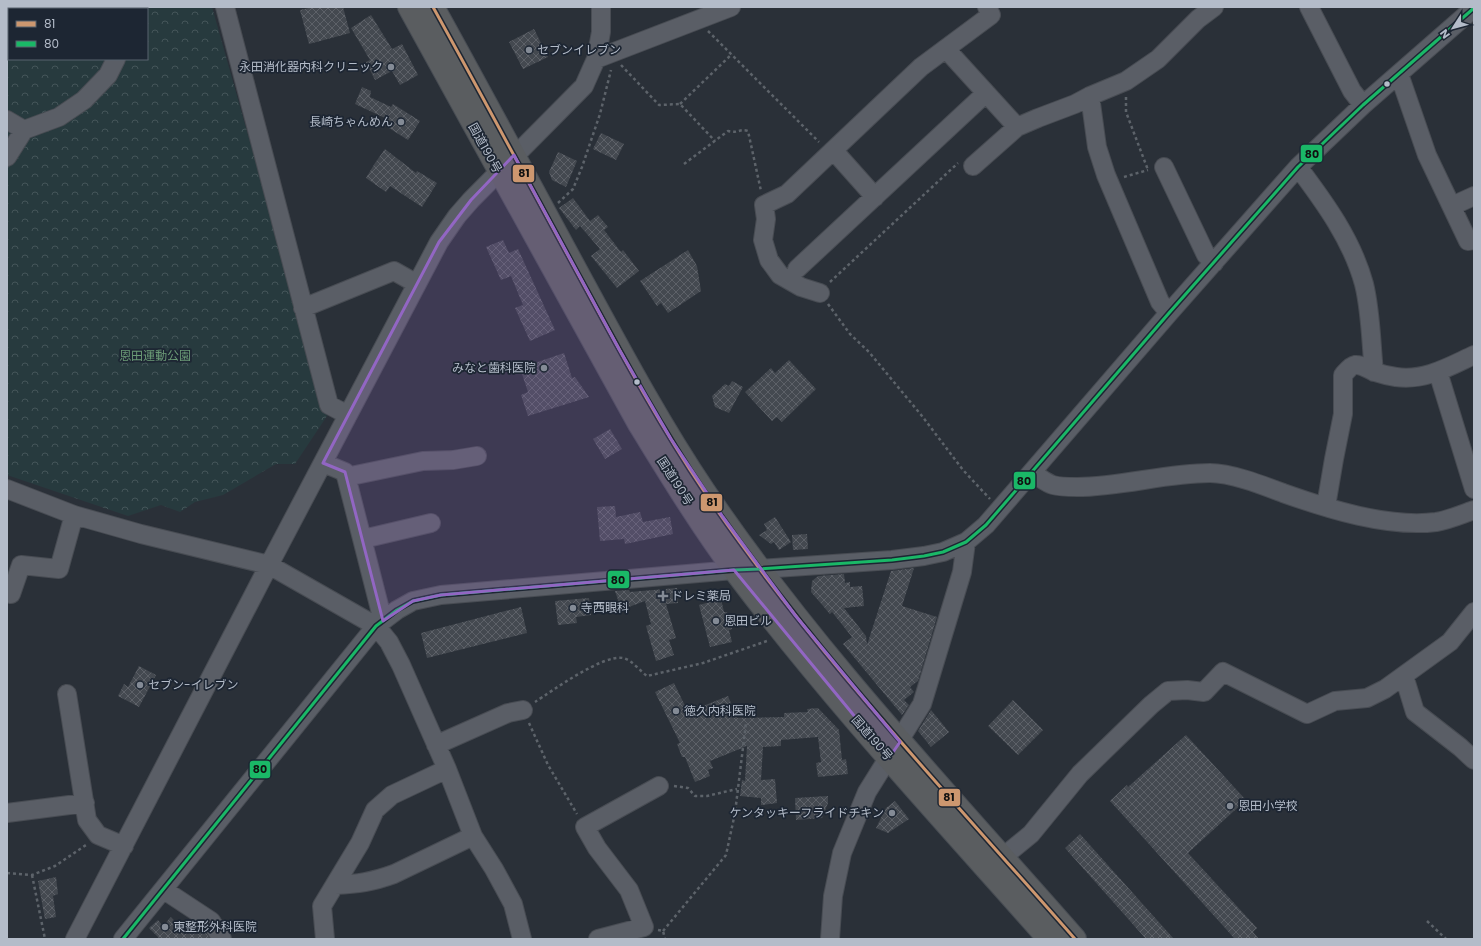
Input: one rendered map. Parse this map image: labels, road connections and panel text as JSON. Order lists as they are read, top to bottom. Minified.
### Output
{"streets":{"highway":["国道190号"]},"parks":["恩田運動公園"],"places":{"other":["セブンイレブン","永田消化器内科クリニック","長崎ちゃんめん","みなと歯科医院","寺西眼科","恩田ビル","セブン-イレブン","徳久内科医院","恩田小学校","ケンタッキーフライドチキン","東整形外科医院"],"health":["ドレミ薬局"]},"lines":["transit line 81","transit line 80"],"legend":["81","80"],"north":"bottom left"}
